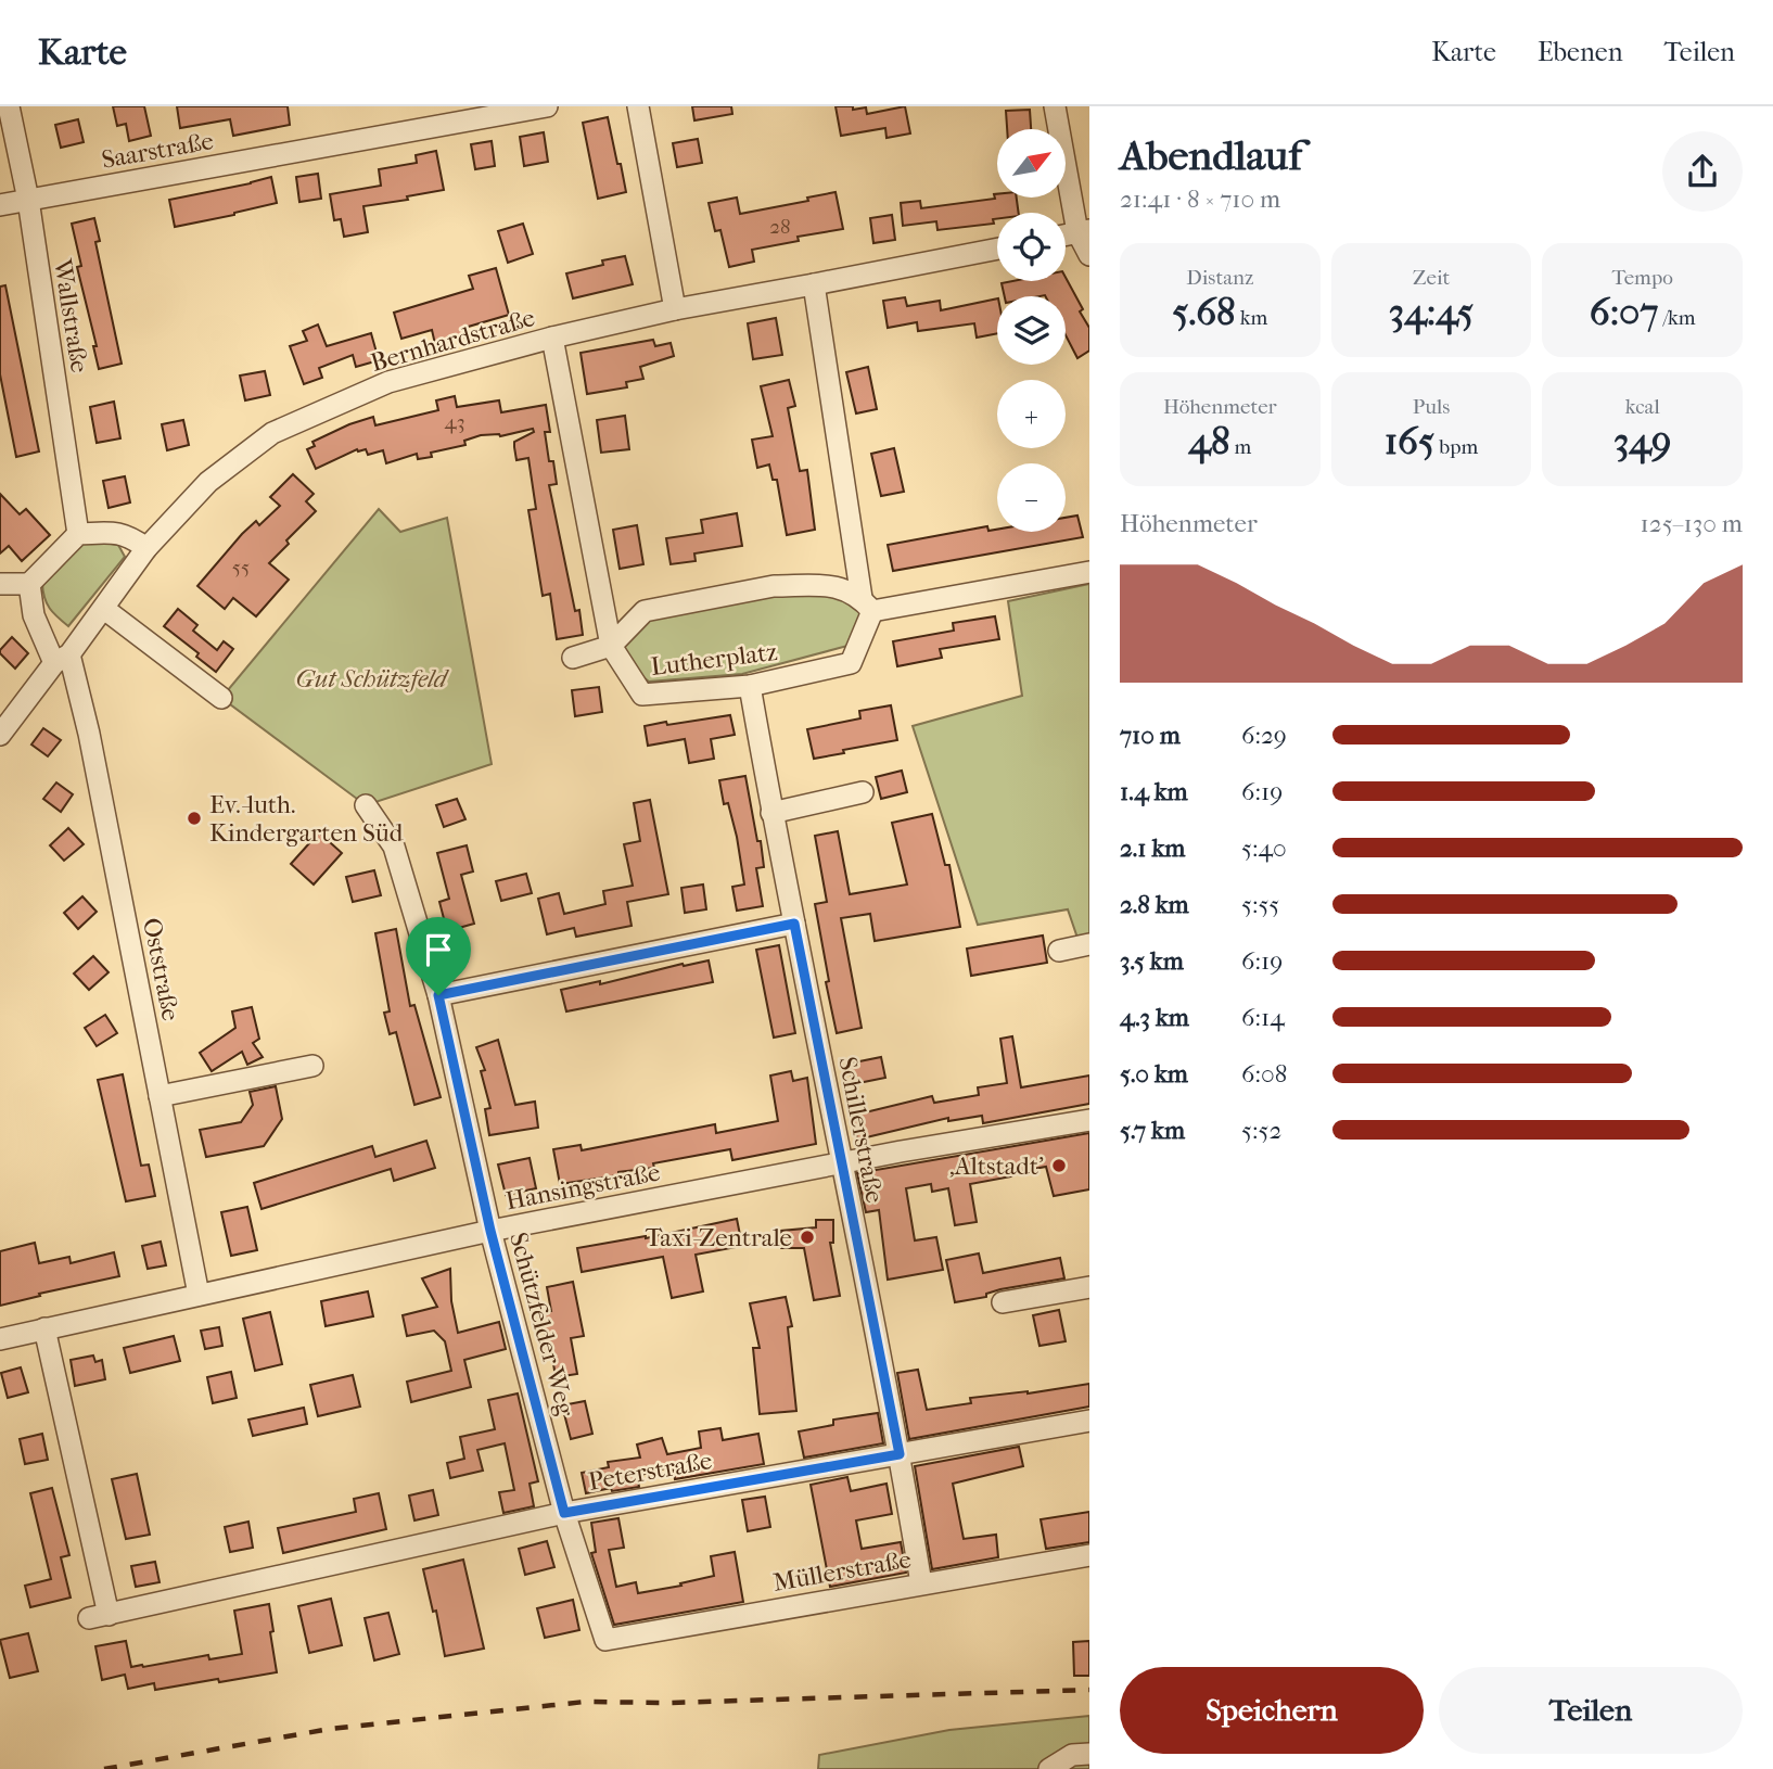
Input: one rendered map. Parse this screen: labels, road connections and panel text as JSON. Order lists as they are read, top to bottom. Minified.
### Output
{"streets":{"street":["Saarstraße","Wallstraße","Bernhardstraße","Lutherplatz","Oststraße","Schillerstraße","Hansingstraße","Schützfelder Weg","Peterstraße","Müllerstraße"]},"crossings":[["Saarstraße","Wallstraße"],["Bernhardstraße","Oststraße"],["Lutherplatz","Schillerstraße"],["Oststraße","Hansingstraße"],["Schillerstraße","Hansingstraße"],["Schillerstraße","Peterstraße"],["Schillerstraße","Müllerstraße"],["Hansingstraße","Schützfelder Weg"],["Hansingstraße","Peterstraße"],["Schützfelder Weg","Peterstraße"],["Schützfelder Weg","Müllerstraße"]],"parks":["Gut Schützfeld"],"places":["Ev.-luth. Kindergarten Süd",",Altstadt'","Taxi-Zentrale"],"house_numbers":["28","43","55"],"north":"top right","page":{"header":"Karte","nav":["Karte","Ebenen","Teilen"],"heading":["Abendlauf","21:41 · 8 × 710 m"],"map_buttons":["+","−"],"stats":[["Distanz","5.68 km"],["Zeit","34:45"],["Tempo","6:07 /km"],["Höhenmeter","48 m"],["Puls","165 bpm"],["kcal","349"]],"chart":["Höhenmeter","125–130 m"],"list":[{"name":"710 m","note":"6:29"},{"name":"1.4 km","note":"6:19"},{"name":"2.1 km","note":"5:40"},{"name":"2.8 km","note":"5:55"},{"name":"3.5 km","note":"6:19"},{"name":"4.3 km","note":"6:14"},{"name":"5.0 km","note":"6:08"},{"name":"5.7 km","note":"5:52"}],"buttons":["Speichern","Teilen"]}}
